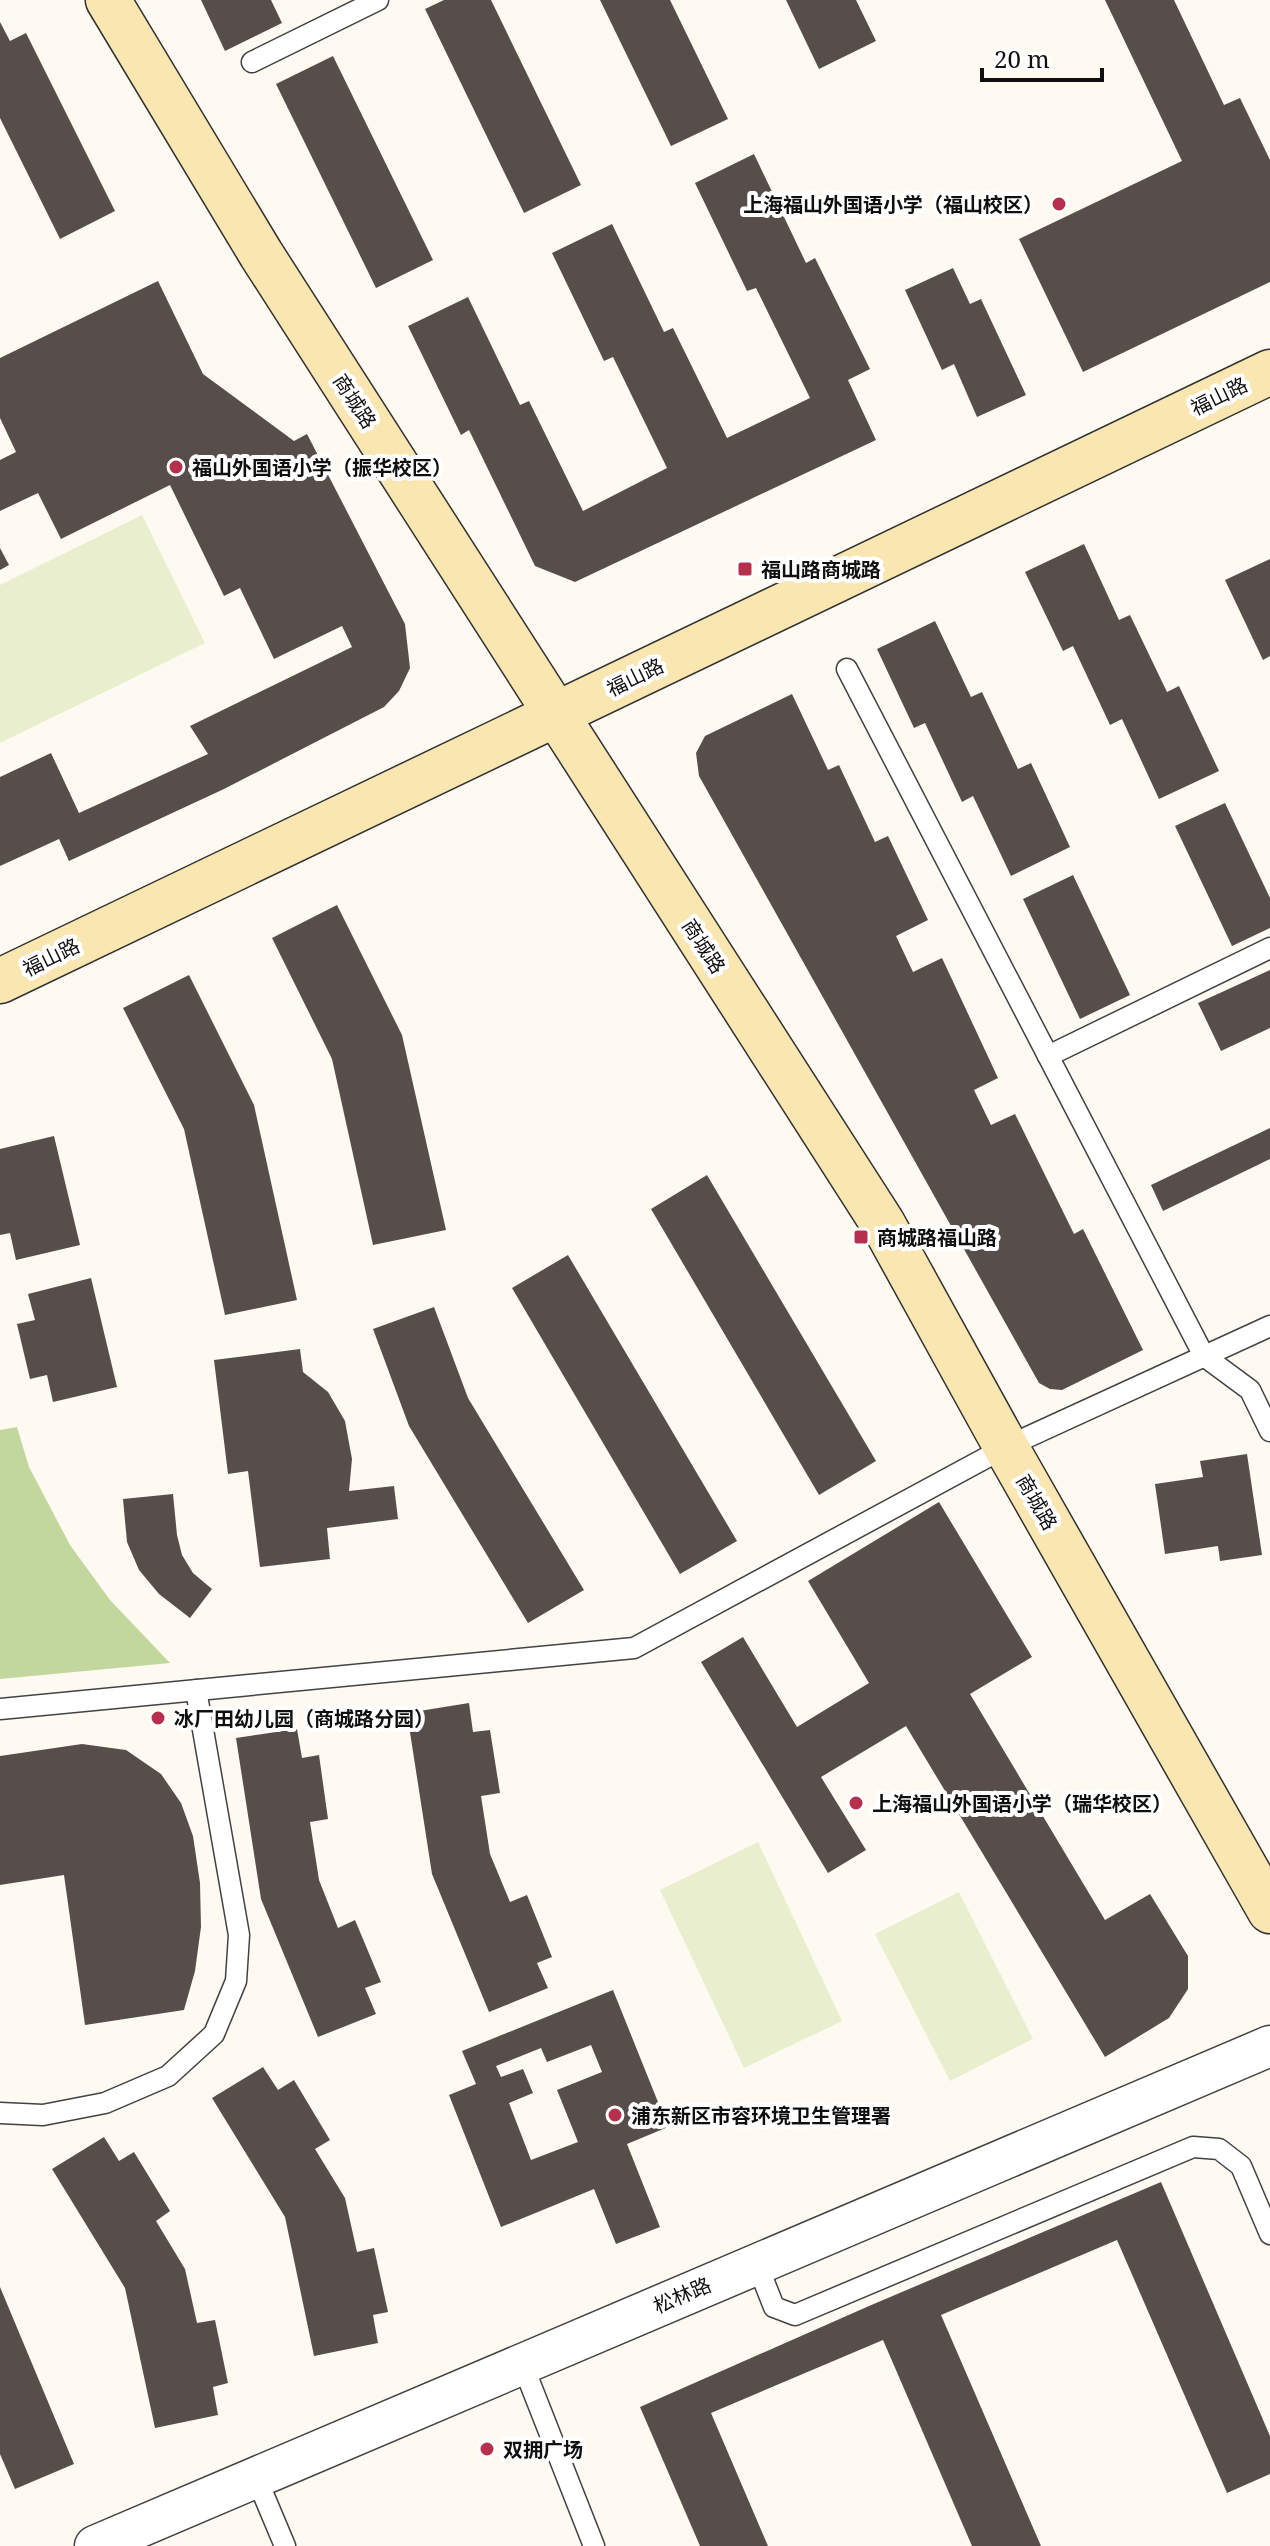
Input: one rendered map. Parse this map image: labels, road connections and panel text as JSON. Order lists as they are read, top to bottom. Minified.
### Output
{"streets":{"street":["福山路","商城路","松林路"]},"crossings":[["福山路","商城路"]],"places":{"other":["上海福山外国语小学（福山校区）","福山外国语小学（振华校区）","冰厂田幼儿园（商城路分园）","上海福山外国语小学（瑞华校区）","浦东新区市容环境卫生管理署","双拥广场"],"transit":["福山路商城路","商城路福山路"]},"scale_bar":"20 m"}
